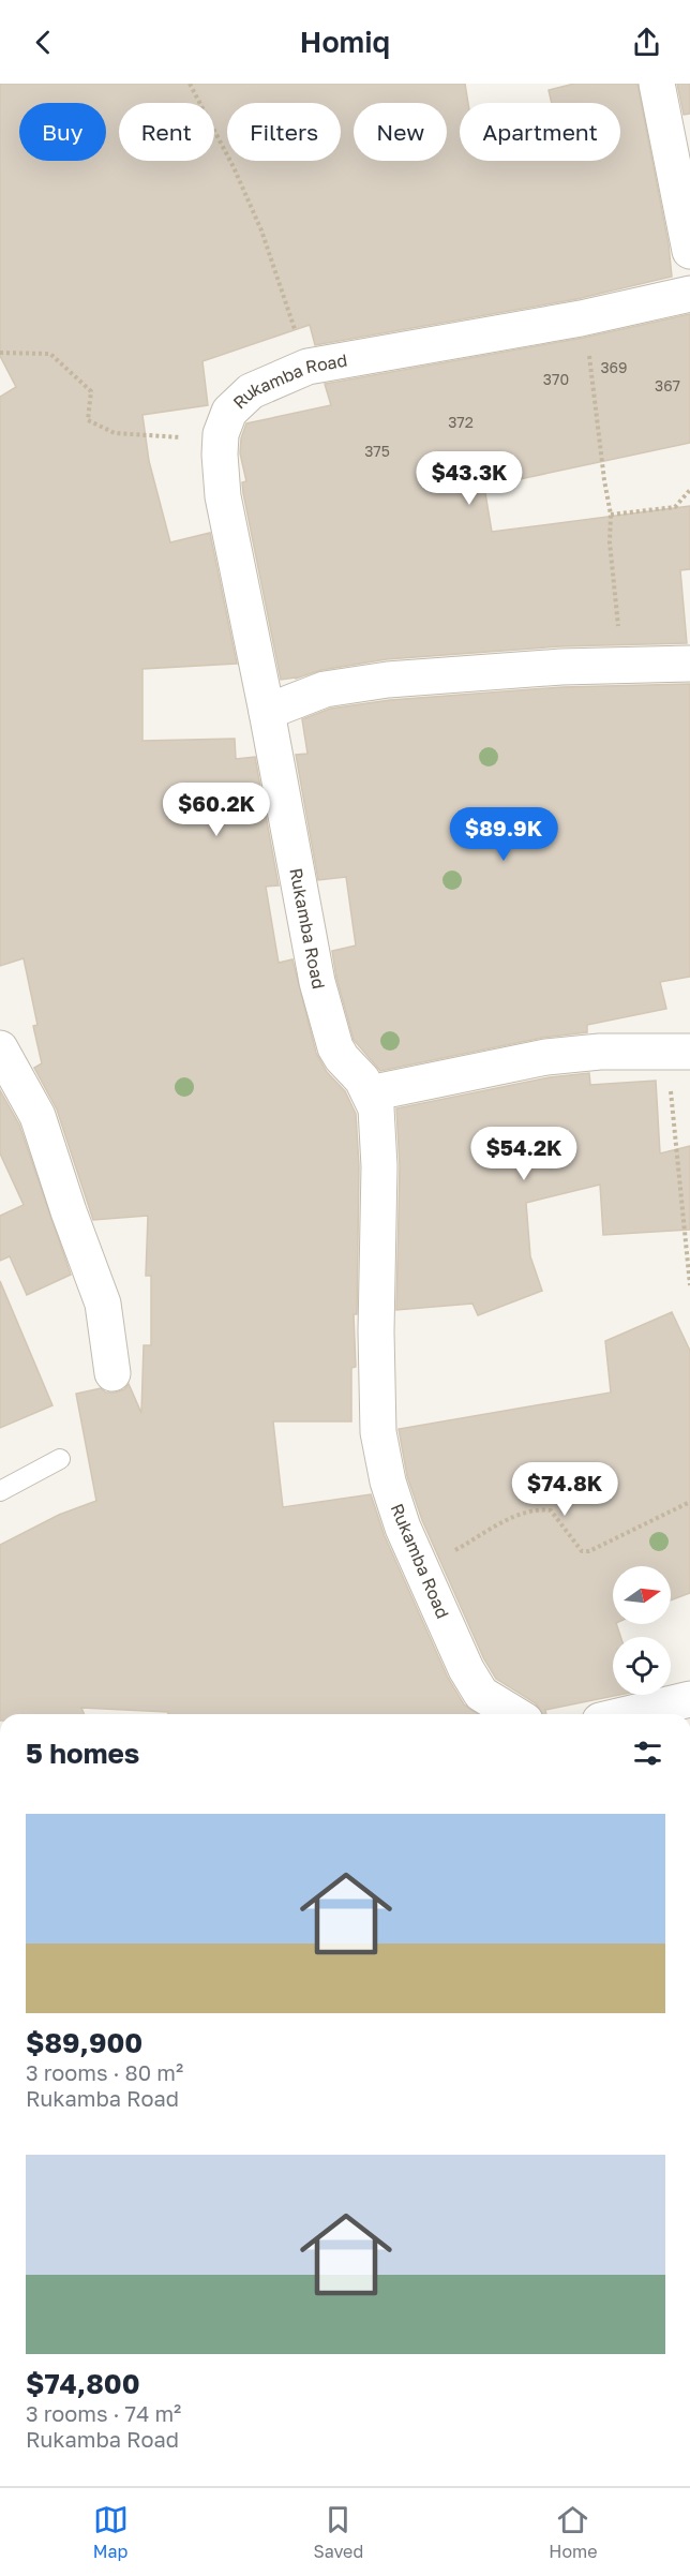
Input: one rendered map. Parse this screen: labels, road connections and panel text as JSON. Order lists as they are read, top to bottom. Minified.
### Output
{"streets":{"street":["Rukamba Road"]},"house_numbers":["369","370","367","372","375"],"north":"right","page":{"header":"Homiq","chip":["Buy","Rent","Filters","New","Apartment"],"price":["$43.3K","$60.2K","$89.9K","$54.2K","$74.8K"],"heading":"5 homes","list":[{"name":"$89,900","note":"3 rooms · 80 m² · Rukamba Road"},{"name":"$74,800","note":"3 rooms · 74 m² · Rukamba Road"}],"tabs":["Map","Saved","Home"]}}
